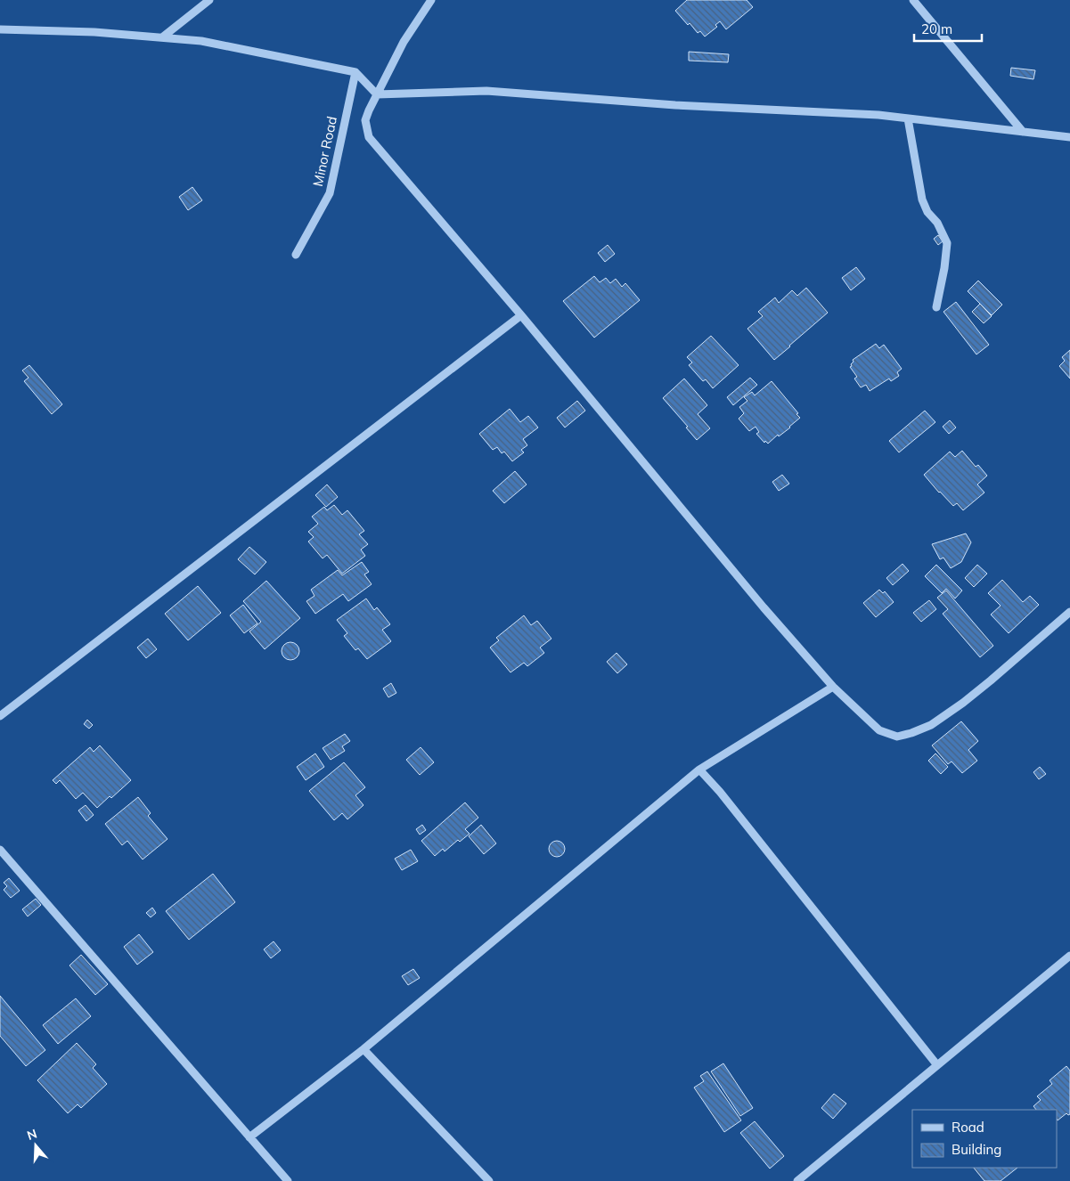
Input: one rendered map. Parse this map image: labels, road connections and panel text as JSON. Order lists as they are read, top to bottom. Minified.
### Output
{"streets":{"street":["Minor Road"]},"legend":["Road","Building"],"scale_bar":"20 m","north":"top"}
